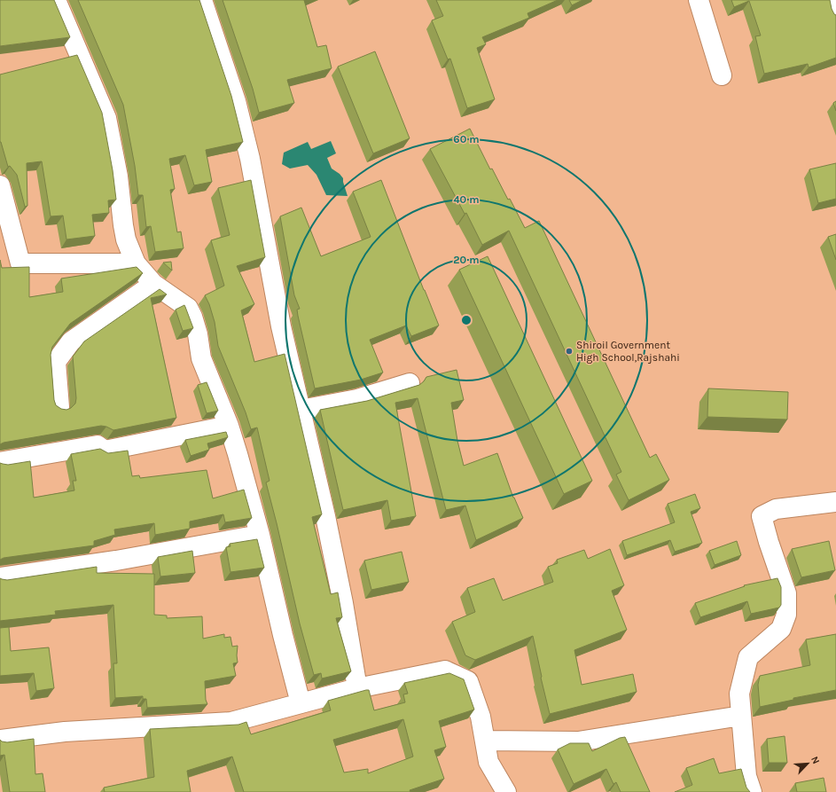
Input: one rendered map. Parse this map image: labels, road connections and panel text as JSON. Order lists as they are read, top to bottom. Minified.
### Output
{"places":["Shiroil Government High School,Rajshahi"],"north":"top right","rings":["60 m","40 m","20 m"]}
